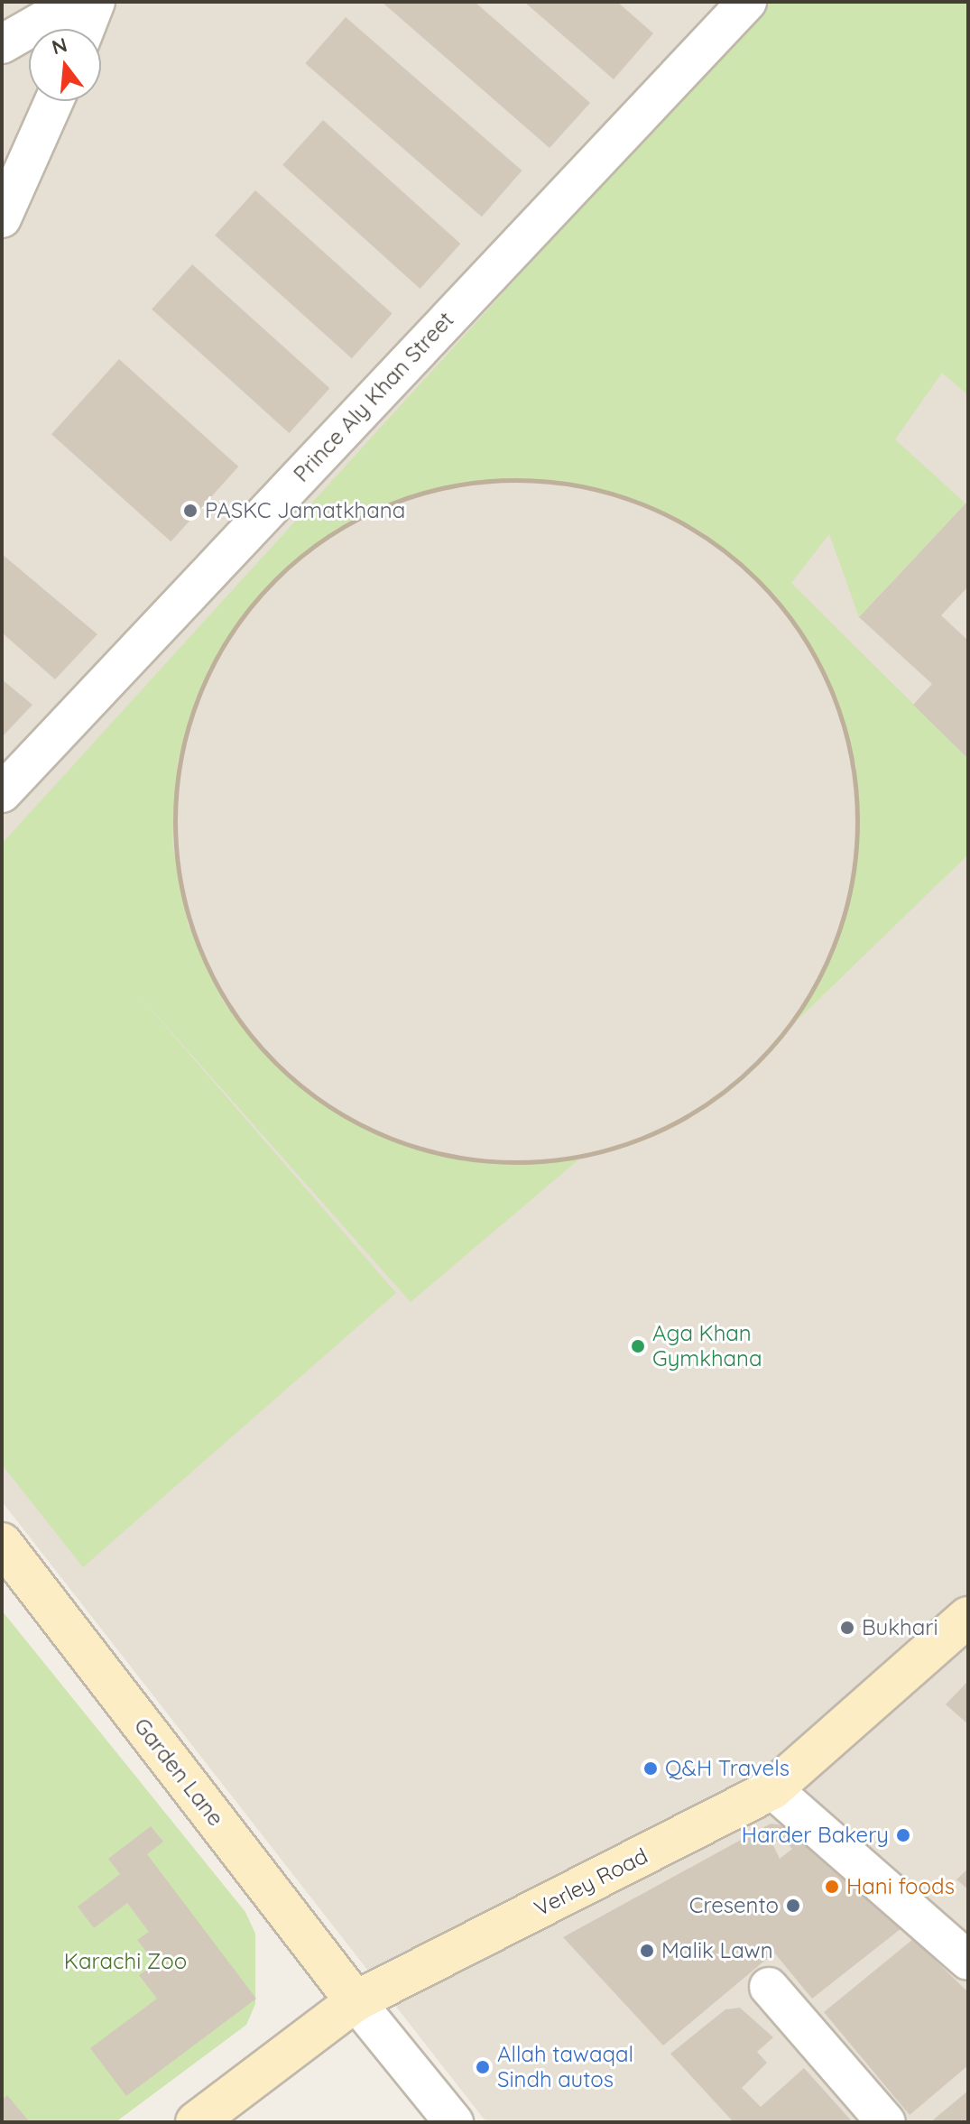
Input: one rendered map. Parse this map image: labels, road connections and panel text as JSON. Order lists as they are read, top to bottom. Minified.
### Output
{"streets":{"main road":["Garden Lane","Verley Road"],"street":["Prince Aly Khan Street"]},"crossings":[["Garden Lane","Verley Road"]],"parks":["Karachi Zoo"],"places":["PASKC Jamatkhana","Aga Khan Gymkhana","Bukhari","Q&H Travels","Harder Bakery","Hani foods","Cresento","Malik Lawn","Allah tawaqal Sindh autos"],"north":"top"}
